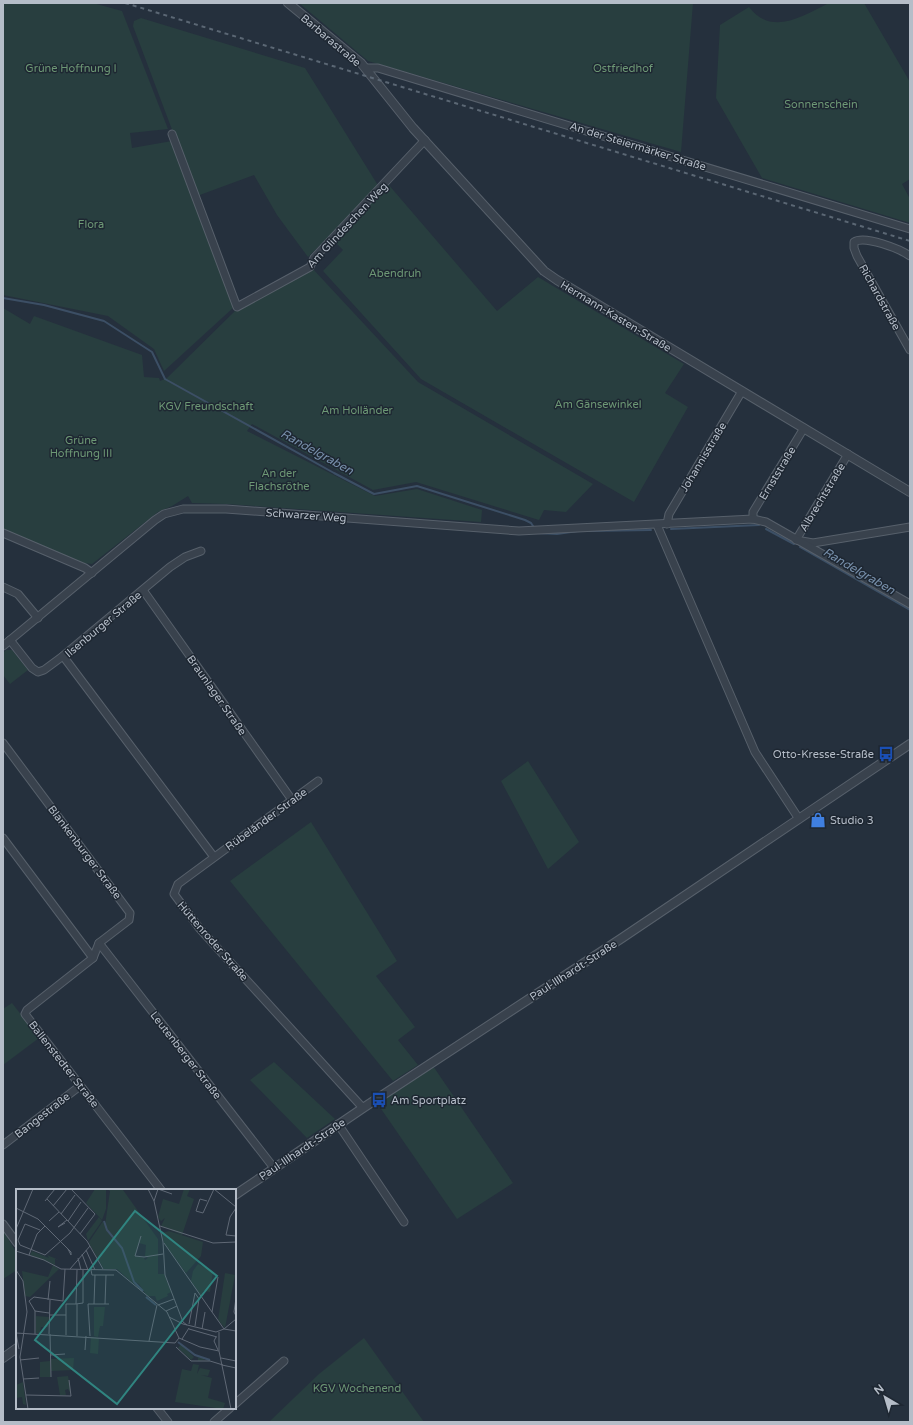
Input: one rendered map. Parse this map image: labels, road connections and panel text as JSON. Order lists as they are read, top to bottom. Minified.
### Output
{"streets":{"street":["Barbarastraße","An der Steiermärker Straße","Am Glindeschen Weg","Richardstraße","Hermann-Kasten-Straße","Johannisstraße","Ernststraße","Albrechtstraße","Schwarzer Weg","Ilsenburger Straße","Braunlager Straße","Rübeländer Straße","Blankenburger Straße","Hüttenroder Straße","Paul-Illhardt-Straße","Leutenberger Straße","Ballenstedter Straße","Bangestraße"]},"crossings":[["Barbarastraße","An der Steiermärker Straße"],["Barbarastraße","Hermann-Kasten-Straße"],["Am Glindeschen Weg","Hermann-Kasten-Straße"],["Hermann-Kasten-Straße","Johannisstraße"],["Hermann-Kasten-Straße","Ernststraße"],["Hermann-Kasten-Straße","Albrechtstraße"],["Schwarzer Weg","Ilsenburger Straße"],["Ilsenburger Straße","Braunlager Straße"],["Braunlager Straße","Rübeländer Straße"],["Rübeländer Straße","Hüttenroder Straße"],["Blankenburger Straße","Leutenberger Straße"],["Hüttenroder Straße","Paul-Illhardt-Straße"],["Paul-Illhardt-Straße","Leutenberger Straße"],["Ballenstedter Straße","Bangestraße"]],"water":["Randelgraben"],"parks":["Grüne Hoffnung I","Ostfriedhof","Sonnenschein","Flora","Abendruh","Am Gänsewinkel","KGV Freundschaft","Am Holländer","Grüne Hoffnung III","An der Flachsröthe","KGV Wochenend"],"places":{"bus stop":["Otto-Kresse-Straße","Am Sportplatz"],"shop":["Studio 3"]},"north":"top left"}
